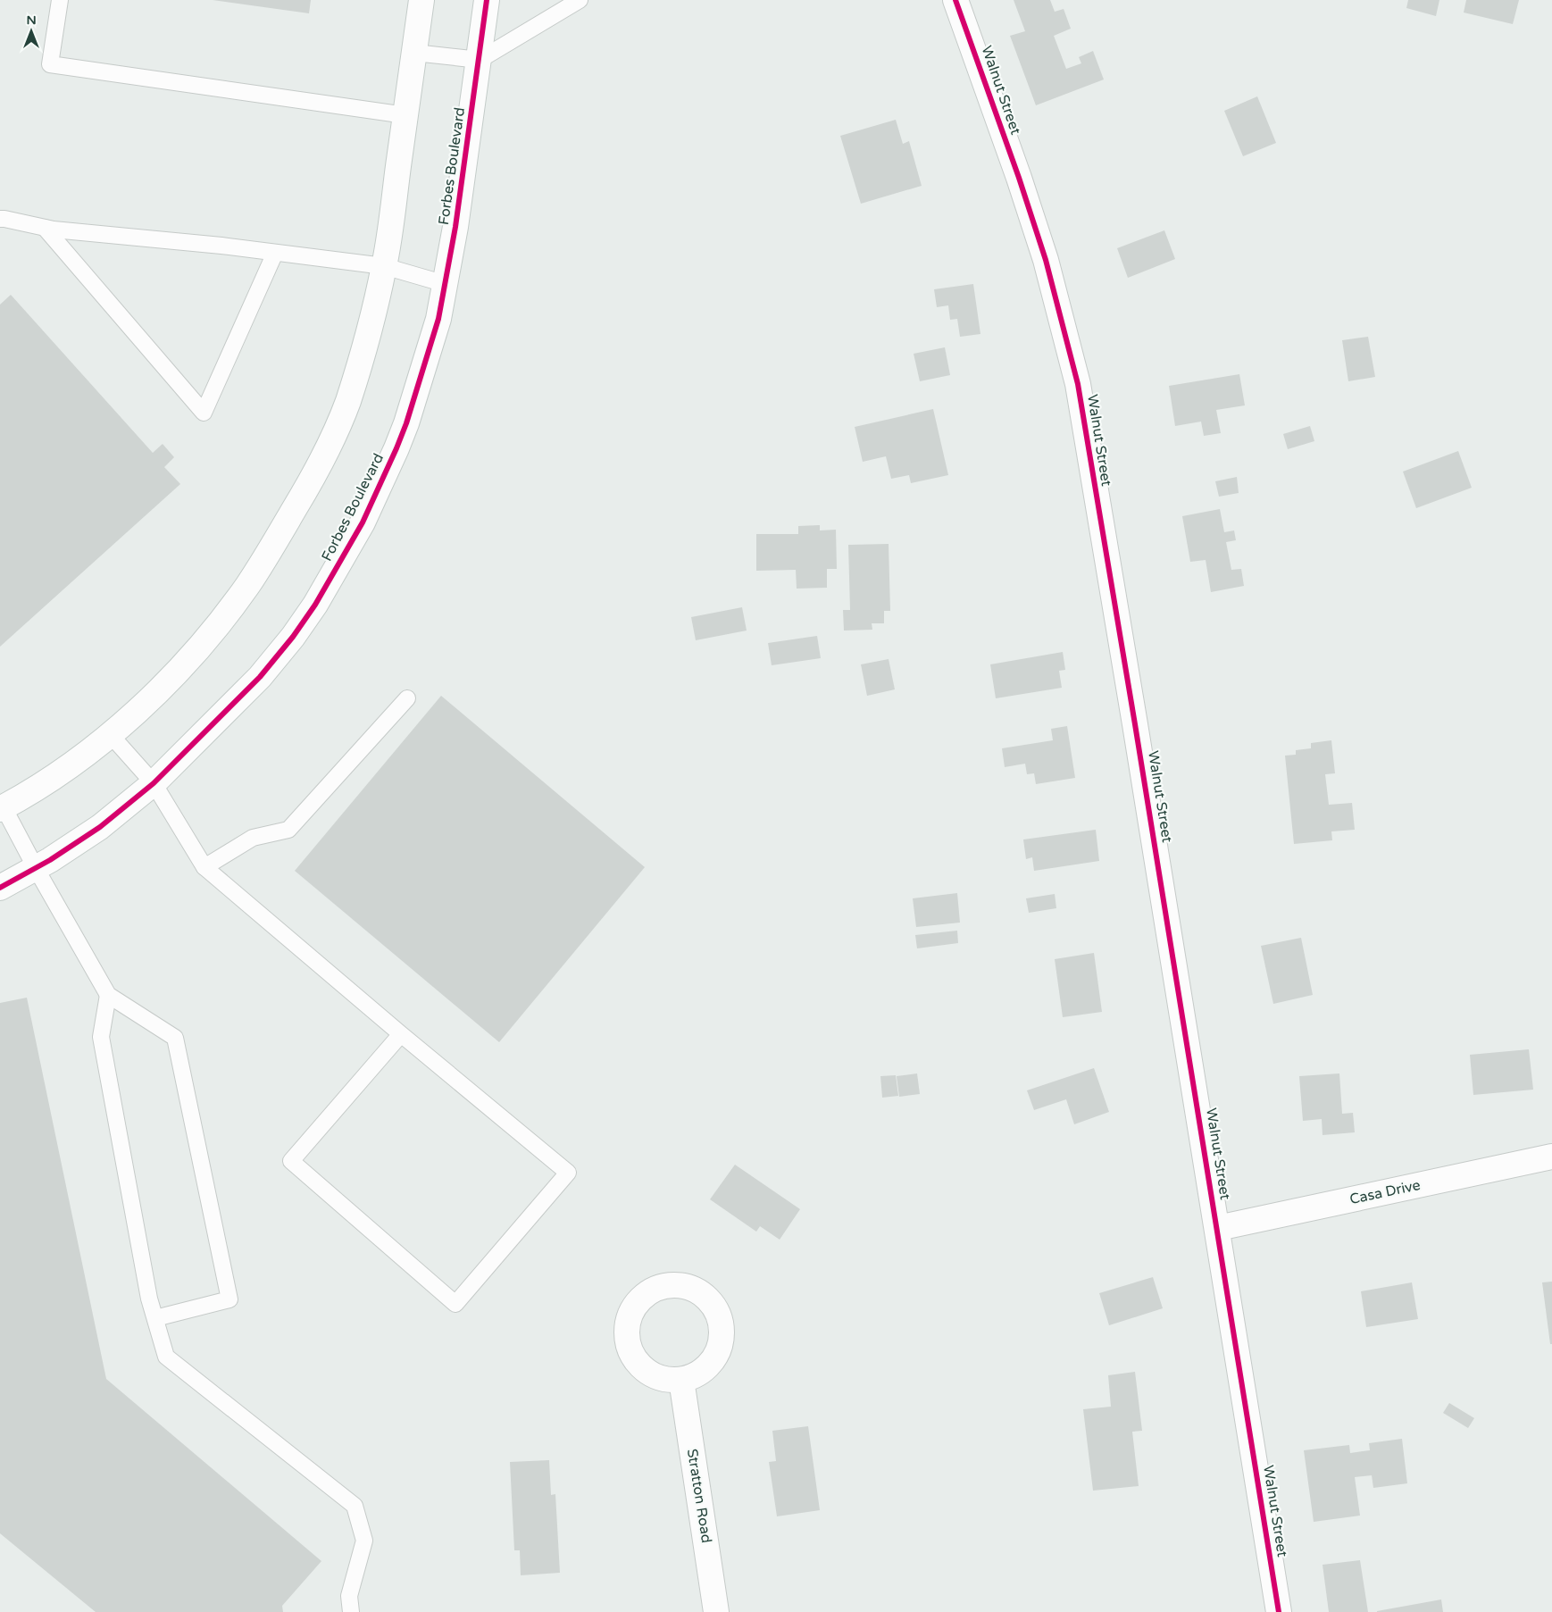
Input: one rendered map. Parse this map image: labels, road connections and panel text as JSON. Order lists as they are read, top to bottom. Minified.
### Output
{"streets":{"street":["Walnut Street","Forbes Boulevard","Casa Drive","Stratton Road"]},"crossings":[["Walnut Street","Casa Drive"]],"north":"top"}
